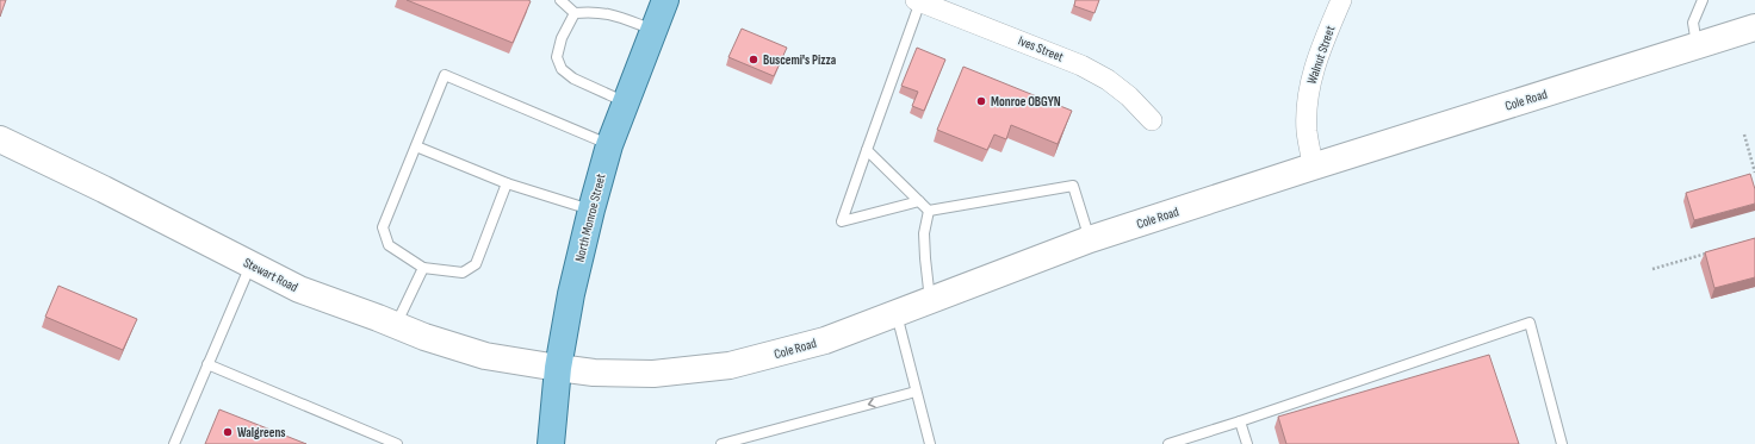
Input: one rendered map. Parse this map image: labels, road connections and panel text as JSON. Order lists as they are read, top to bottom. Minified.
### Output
{"streets":{"main road":["North Monroe Street"],"street":["Ives Street","Walnut Street","Cole Road","Stewart Road"]},"crossings":[["Walnut Street","Cole Road"],["Cole Road","North Monroe Street"],["Cole Road","Stewart Road"],["North Monroe Street","Stewart Road"]],"places":["Buscemi's Pizza","Monroe OBGYN","Walgreens"]}
